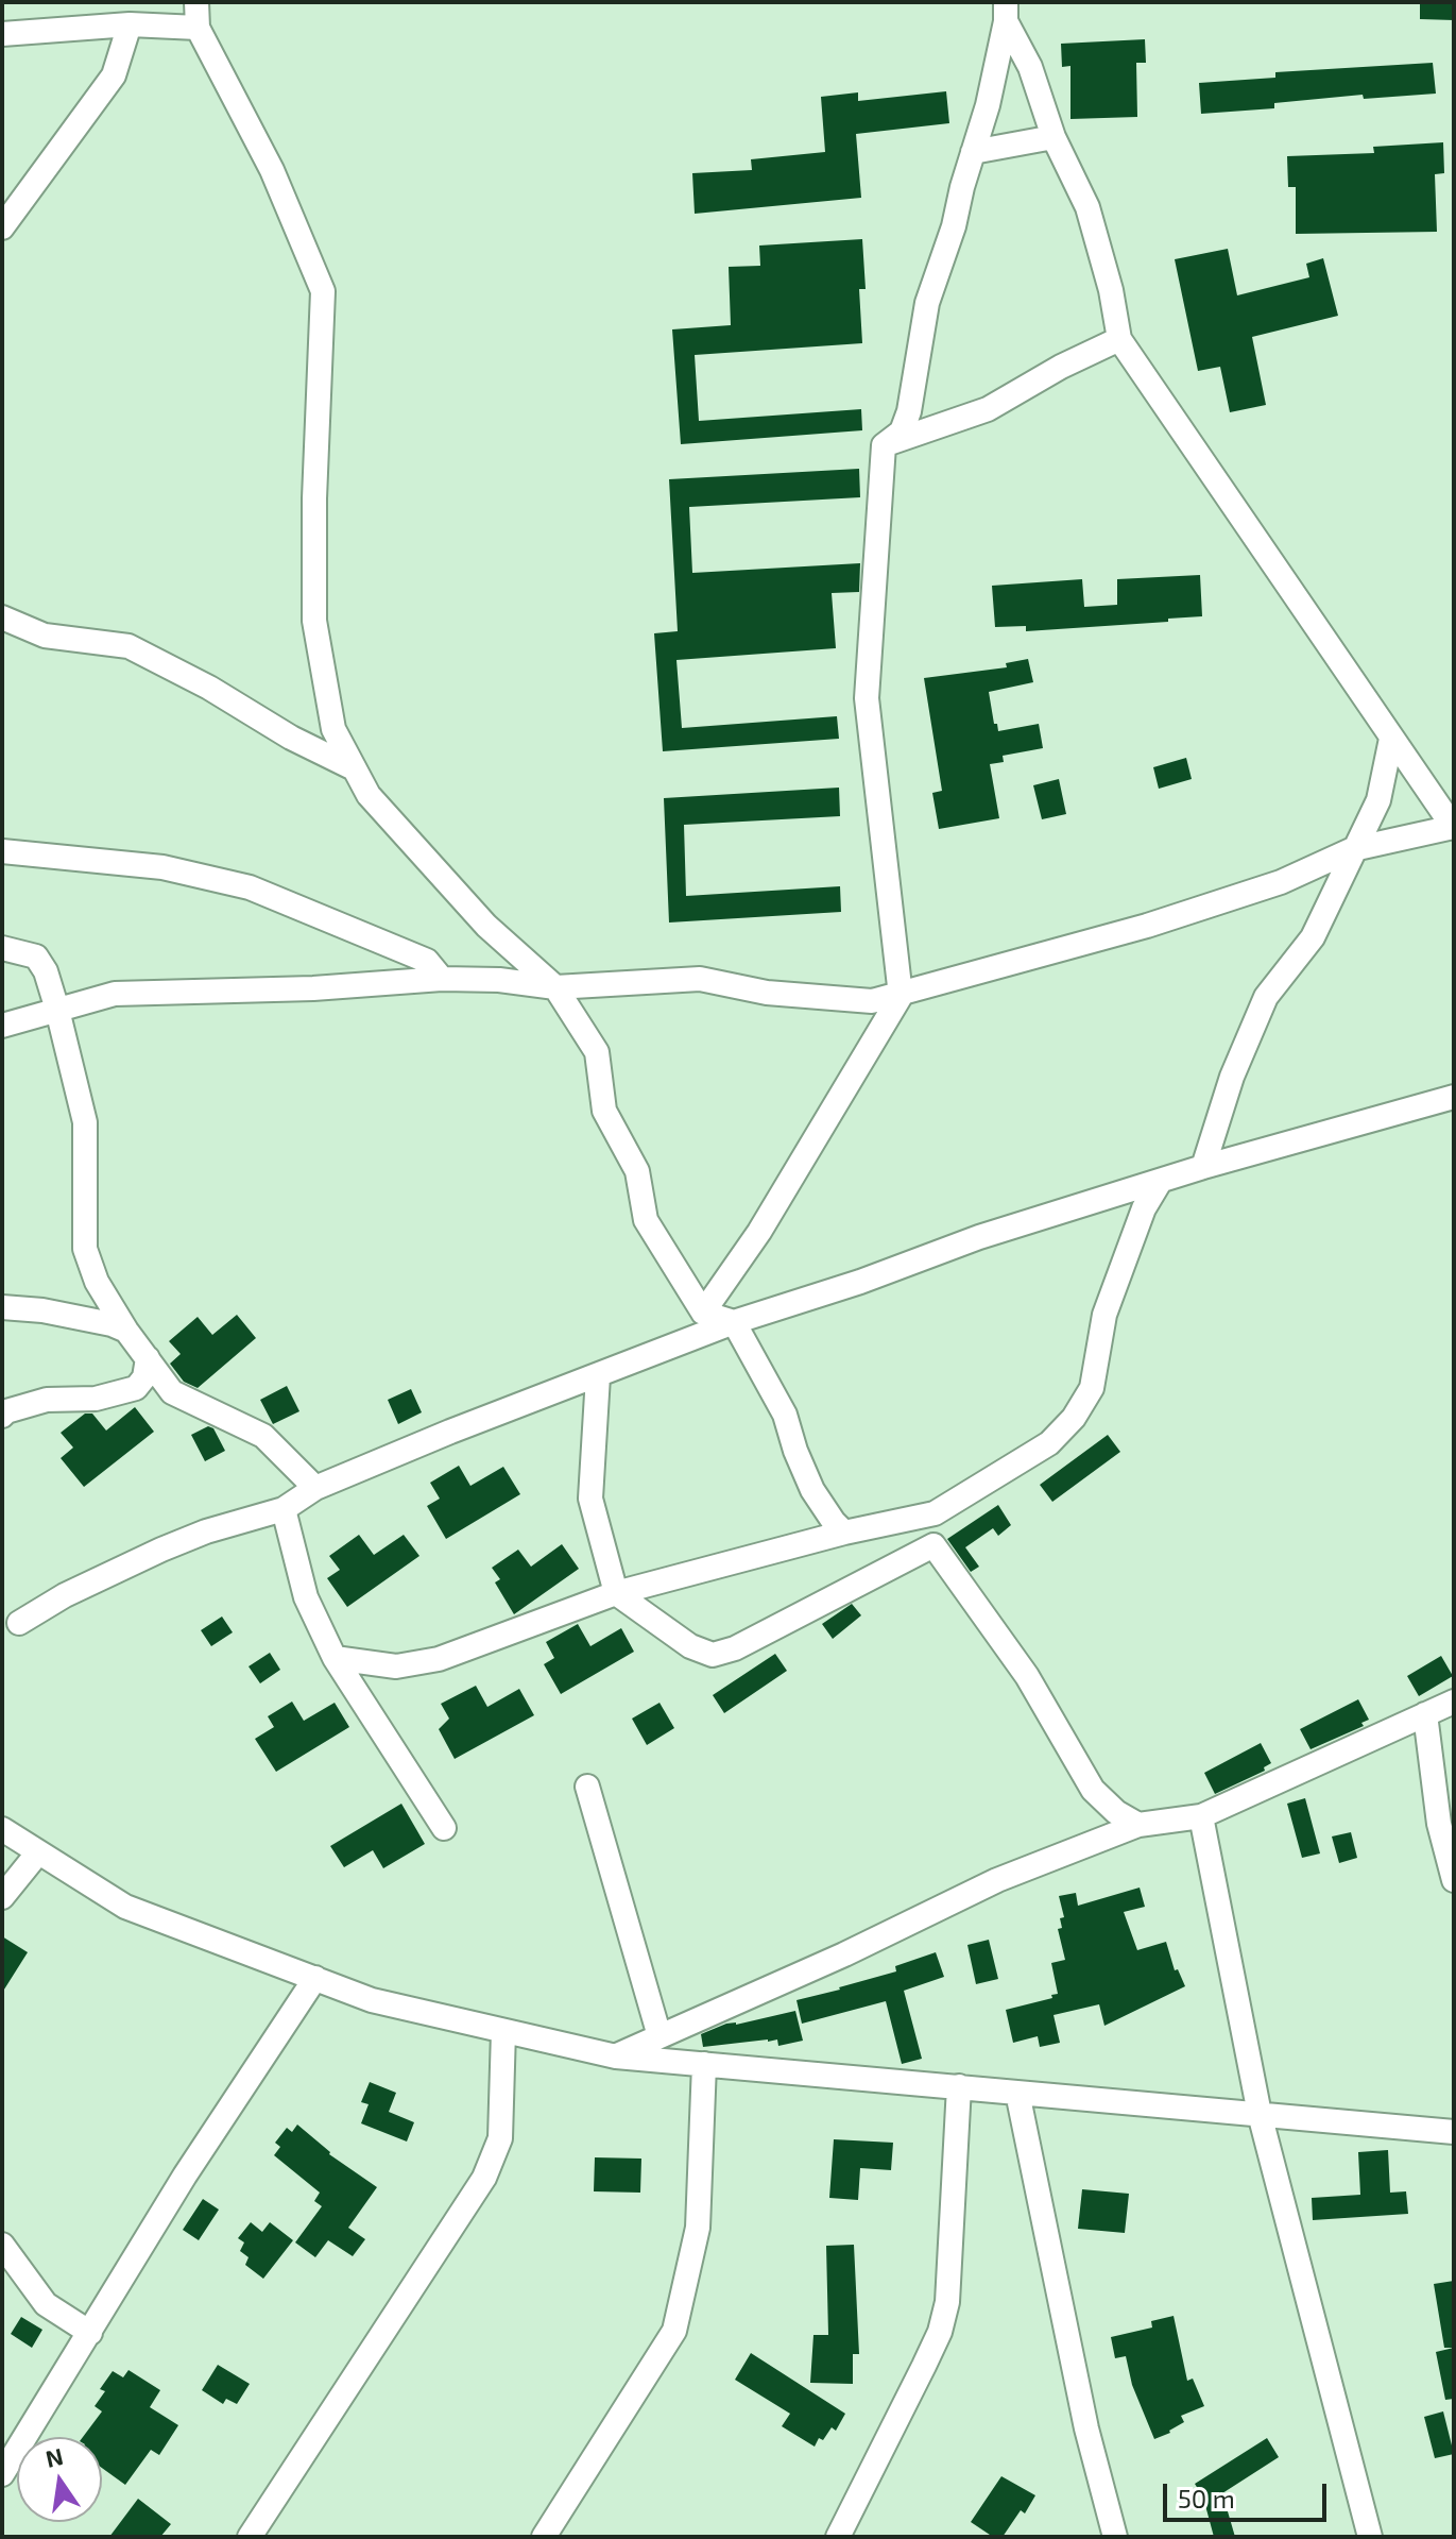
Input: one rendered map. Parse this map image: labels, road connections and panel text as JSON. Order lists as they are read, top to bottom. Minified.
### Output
{"scale_bar":"50 m","north":"top"}
